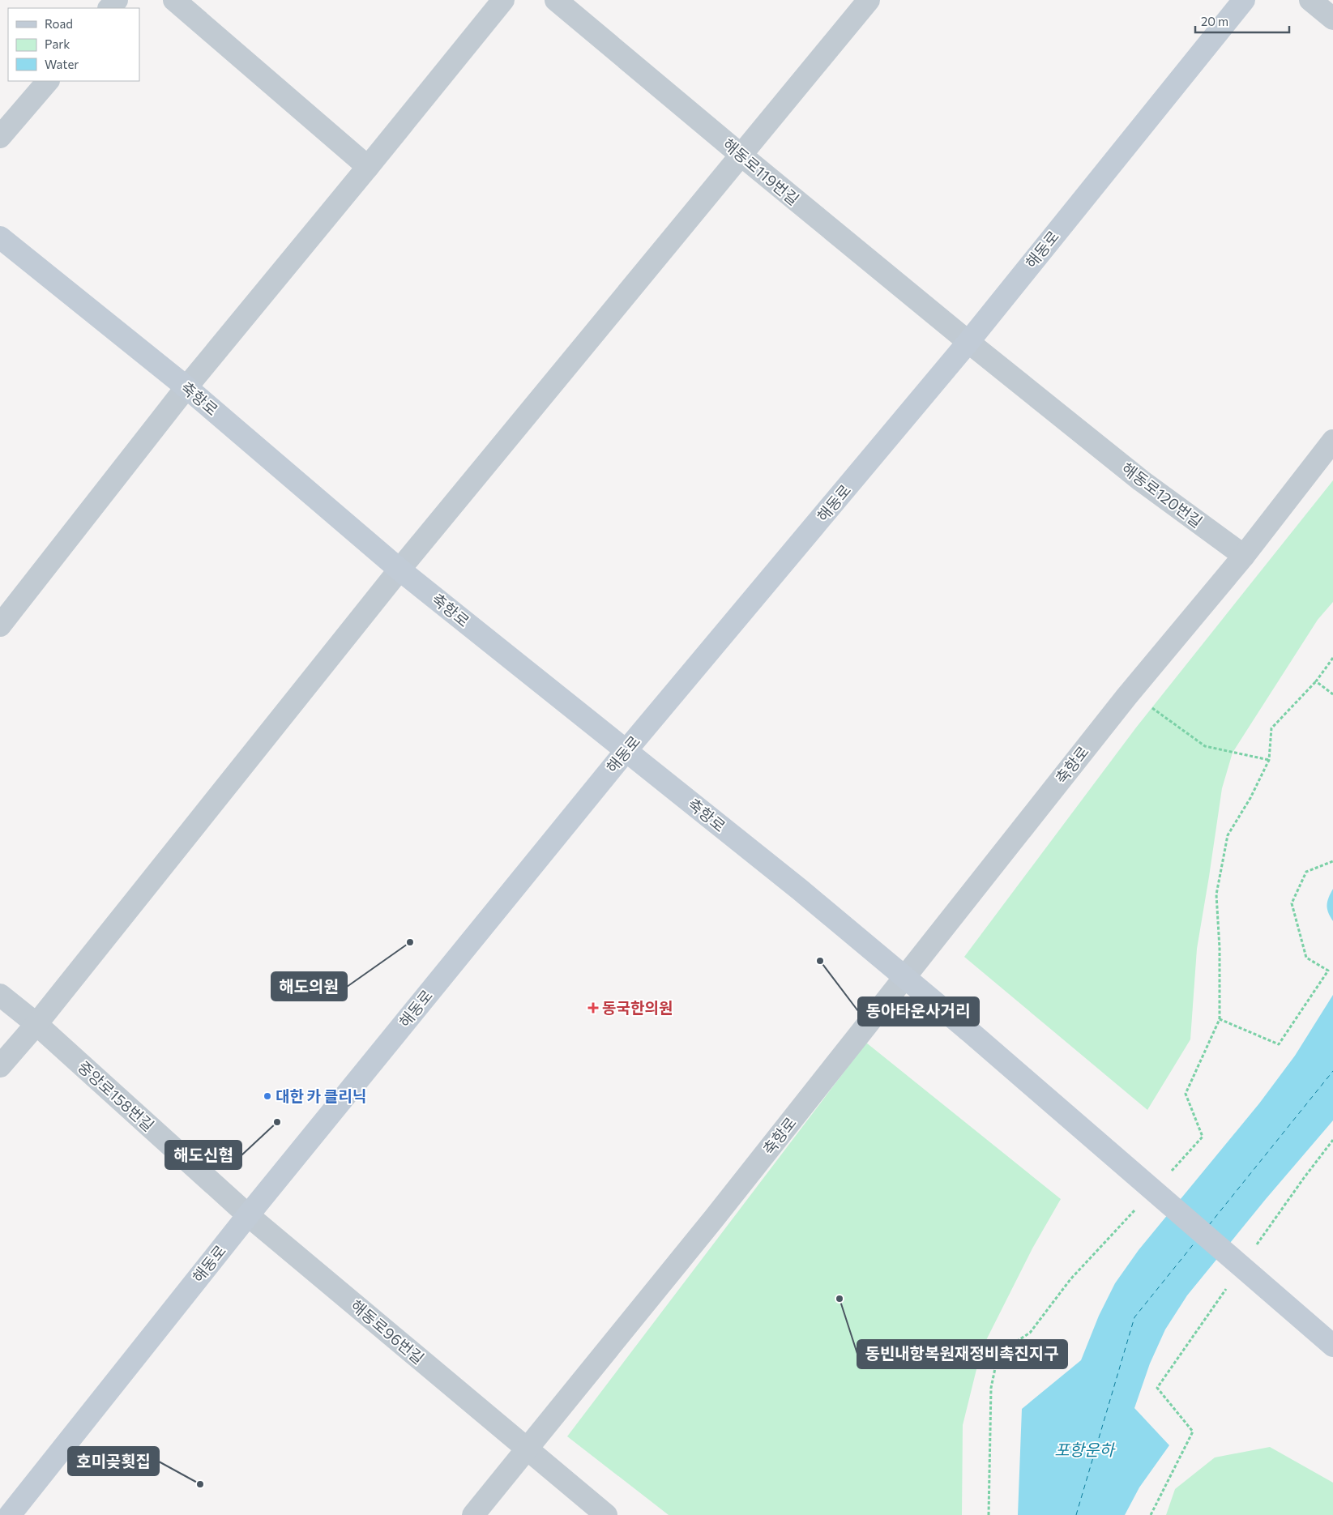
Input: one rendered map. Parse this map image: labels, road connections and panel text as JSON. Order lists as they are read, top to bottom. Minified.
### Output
{"streets":{"main road":["해동로","축항로"],"street":["해동로119번길","해동로120번길","중앙로158번길","해동로96번길"]},"crossings":[["해동로119번길","해동로"],["해동로119번길","해동로120번길"],["해동로","축항로"],["해동로","해동로120번길"],["해동로","중앙로158번길"],["해동로","해동로96번길"],["축항로","해동로120번길"],["축항로","해동로96번길"],["중앙로158번길","해동로96번길"]],"water":["포항운하"],"places":{"other":["해도의원","동아타운사거리","대한 카 클리닉","해도신협","동빈내항복원재정비촉진지구","호미곶횟집"],"health":["동국한의원"]},"legend":["Road","Park","Water"],"scale_bar":"20 m"}
